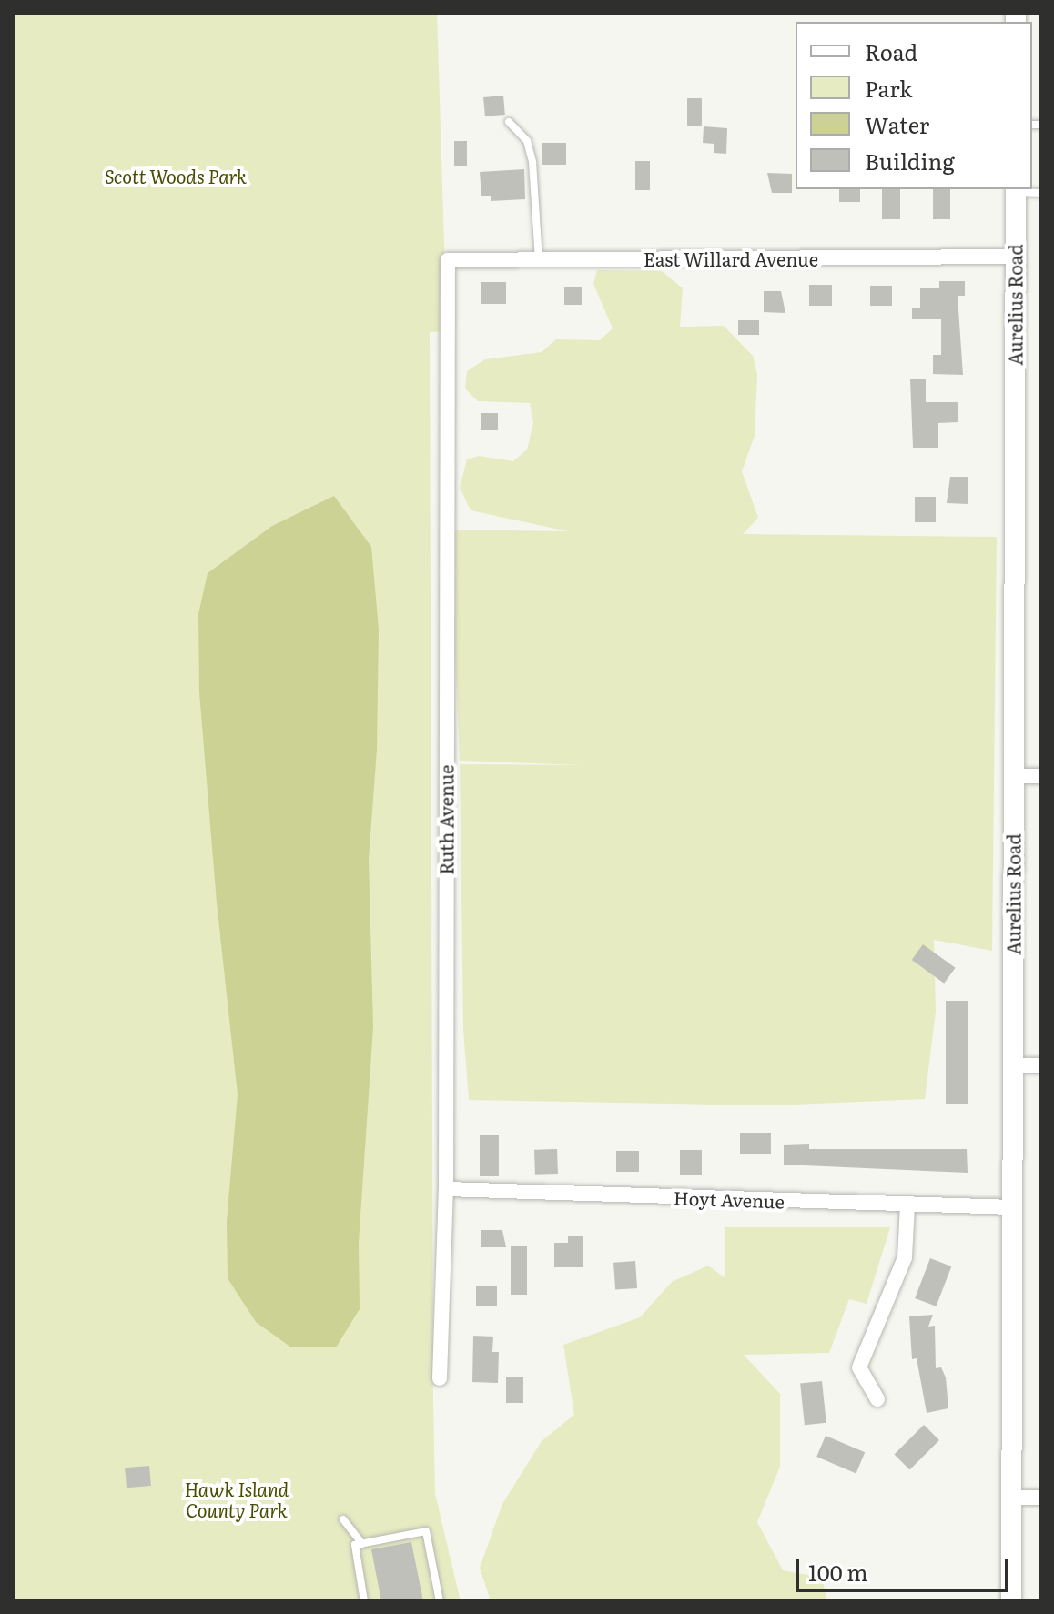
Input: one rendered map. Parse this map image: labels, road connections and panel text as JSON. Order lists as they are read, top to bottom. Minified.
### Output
{"streets":{"street":["East Willard Avenue","Aurelius Road","Ruth Avenue","Hoyt Avenue"]},"crossings":[["East Willard Avenue","Aurelius Road"],["East Willard Avenue","Ruth Avenue"],["Aurelius Road","Hoyt Avenue"],["Ruth Avenue","Hoyt Avenue"]],"parks":["Scott Woods Park","Hawk Island County Park"],"legend":["Road","Park","Water","Building"],"scale_bar":"100 m"}
